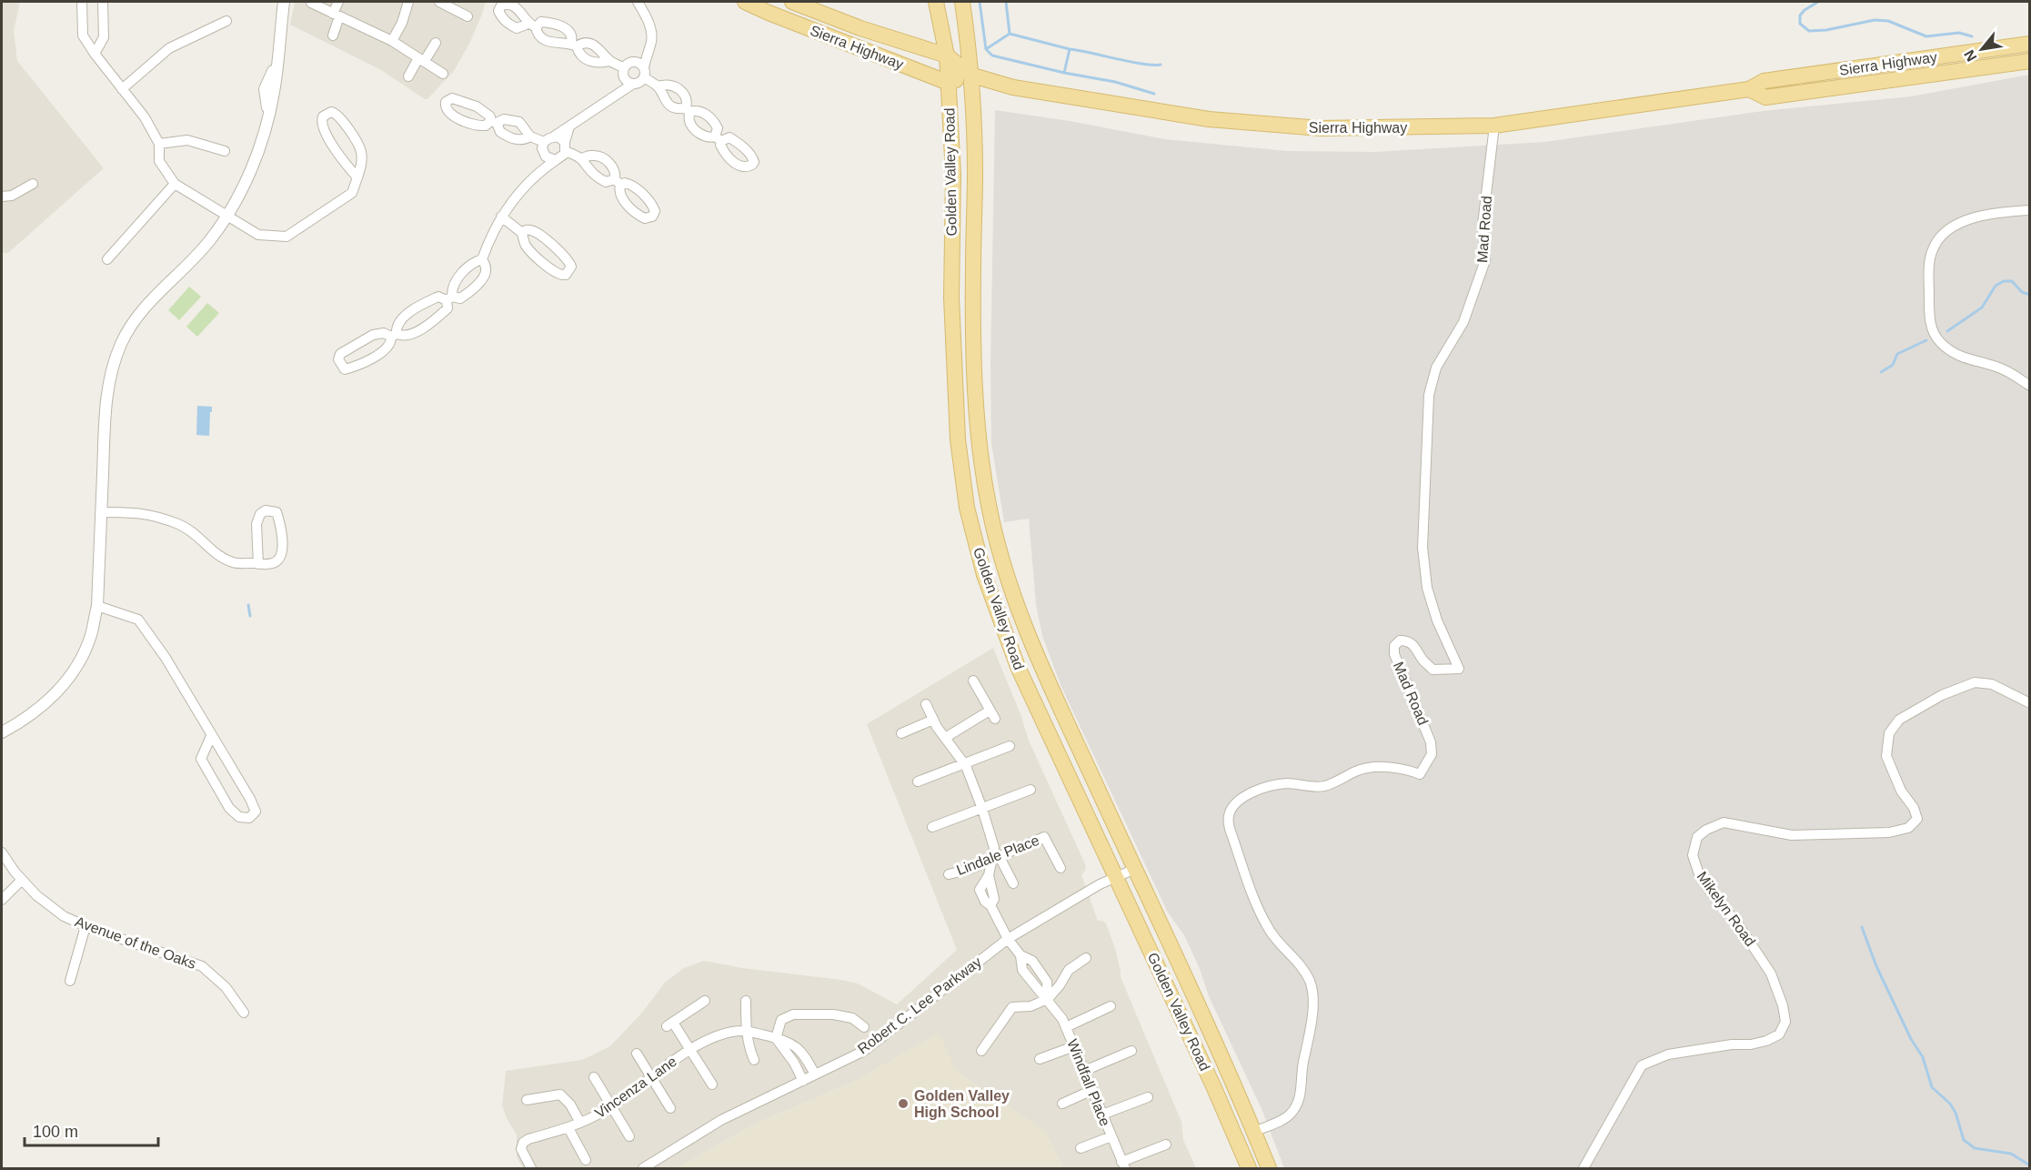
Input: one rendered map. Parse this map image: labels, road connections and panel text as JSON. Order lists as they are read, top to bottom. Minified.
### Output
{"streets":{"main road":["Sierra Highway","Golden Valley Road"],"street":["Mad Road","Lindale Place","Mikelyn Road","Avenue of the Oaks","Robert C. Lee Parkway","Windfall Place","Vincenza Lane"]},"crossings":[["Sierra Highway","Golden Valley Road"],["Sierra Highway","Mad Road"],["Golden Valley Road","Mad Road"],["Golden Valley Road","Robert C. Lee Parkway"],["Robert C. Lee Parkway","Vincenza Lane"]],"places":["Golden Valley High School"],"scale_bar":"100 m","north":"bottom left"}
